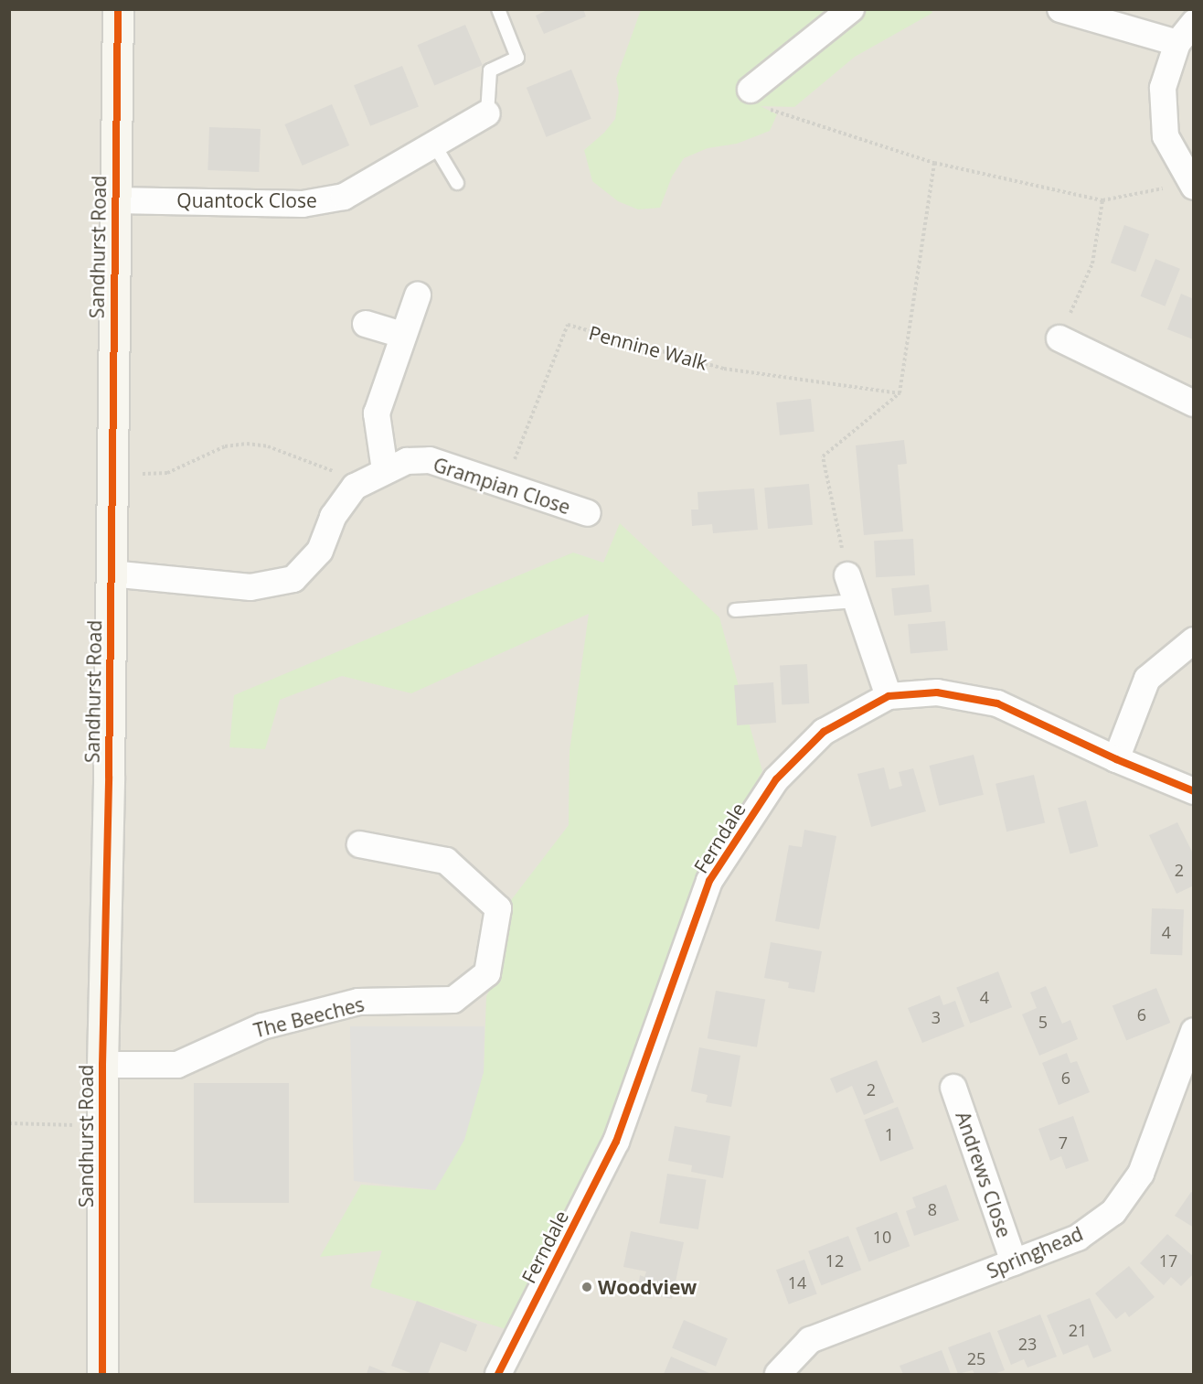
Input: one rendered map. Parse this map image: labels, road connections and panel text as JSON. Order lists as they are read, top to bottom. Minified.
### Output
{"streets":{"street":["Quantock Close","Sandhurst Road","Grampian Close","Ferndale","The Beeches","Andrews Close","Springhead"],"path":["Pennine Walk"]},"crossings":[["Quantock Close","Sandhurst Road"],["Sandhurst Road","Grampian Close"],["Sandhurst Road","The Beeches"],["Pennine Walk","Grampian Close"],["Andrews Close","Springhead"]],"places":["Woodview"],"house_numbers":["2","4","4","6","3","5","6","2","1","7","8","10","12","17","14","21","23","25"]}
